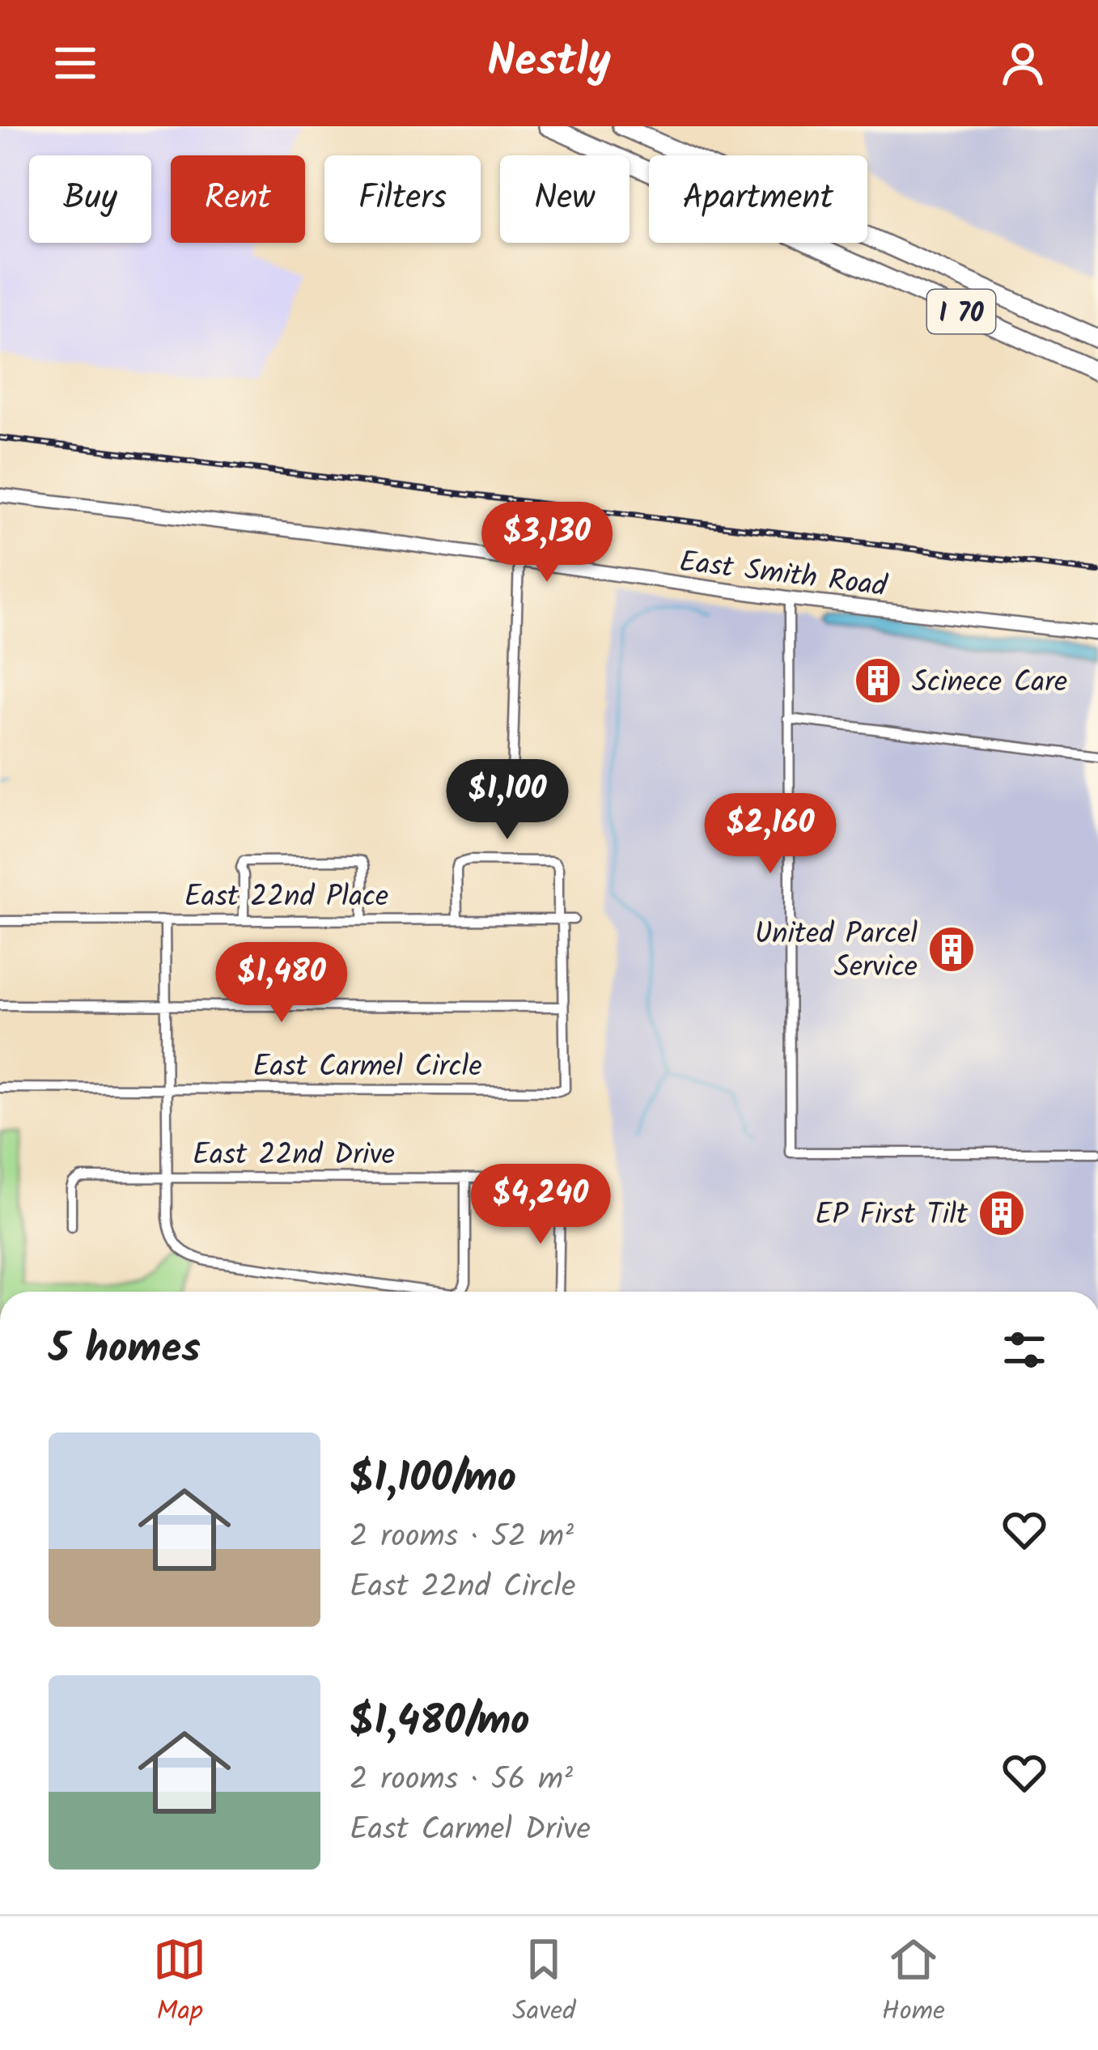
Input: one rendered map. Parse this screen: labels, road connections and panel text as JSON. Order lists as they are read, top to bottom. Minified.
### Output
{"streets":{"highway":["I 70"],"street":["East Smith Road","East 22nd Place","East Carmel Circle","East 22nd Drive"]},"crossings":[["East 22nd Place","East Carmel Circle"]],"places":{"building":["Scinece Care","United Parcel Service","EP First Tilt"]},"page":{"header":"Nestly","chip":["Buy","Rent","Filters","New","Apartment"],"price":["$3,130","$1,100","$2,160","$1,480","$4,240"],"heading":"5 homes","list":[{"name":"$1,100/mo","note":"2 rooms · 52 m² · East 22nd Circle"},{"name":"$1,480/mo","note":"2 rooms · 56 m² · East Carmel Drive"}],"tabs":["Map","Saved","Home"]}}
